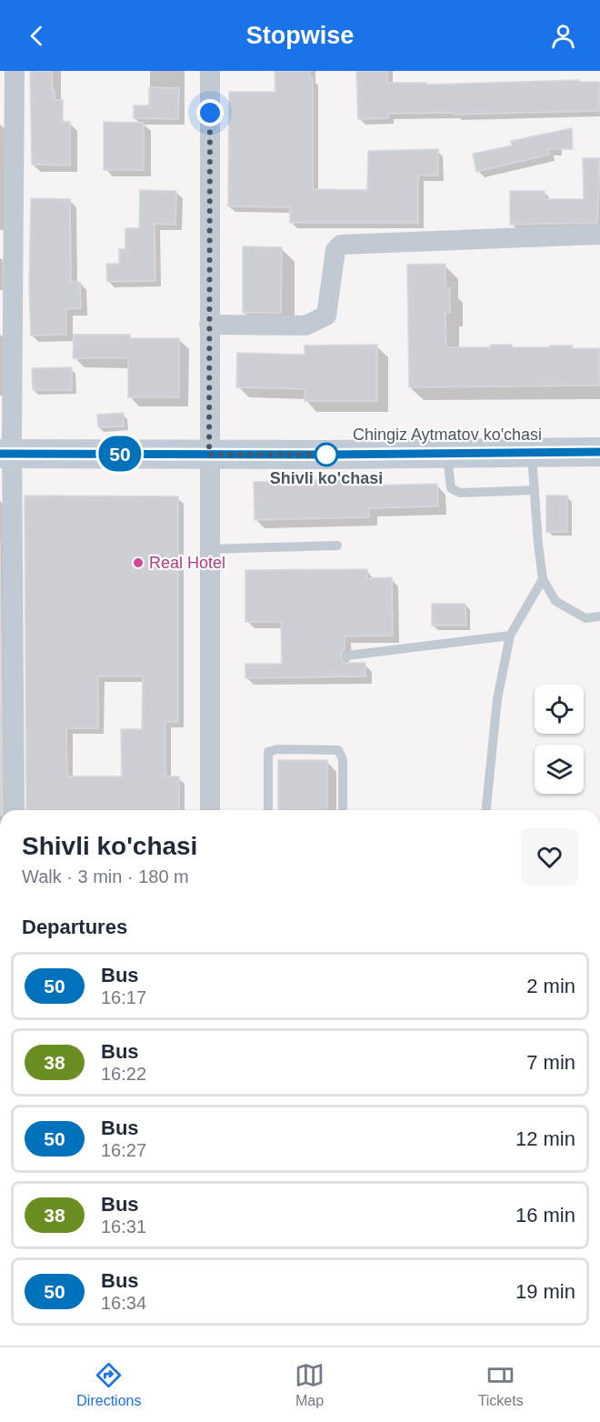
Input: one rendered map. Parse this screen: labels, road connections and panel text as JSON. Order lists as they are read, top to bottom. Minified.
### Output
{"streets":{"main road":["Chingiz Aytmatov ko'chasi"]},"places":["Shivli ko'chasi","Real Hotel"],"lines":["bus line 50"],"page":{"header":"Stopwise","on_map":"50","heading":[["Shivli ko'chasi","Walk · 3 min · 180 m"],"Departures"],"list":[{"mark":"50","name":"Bus","note":"16:17","value":"2 min"},{"mark":"38","name":"Bus","note":"16:22","value":"7 min"},{"mark":"50","name":"Bus","note":"16:27","value":"12 min"},{"mark":"38","name":"Bus","note":"16:31","value":"16 min"},{"mark":"50","name":"Bus","note":"16:34","value":"19 min"}],"tabs":["Directions","Map","Tickets"]}}
